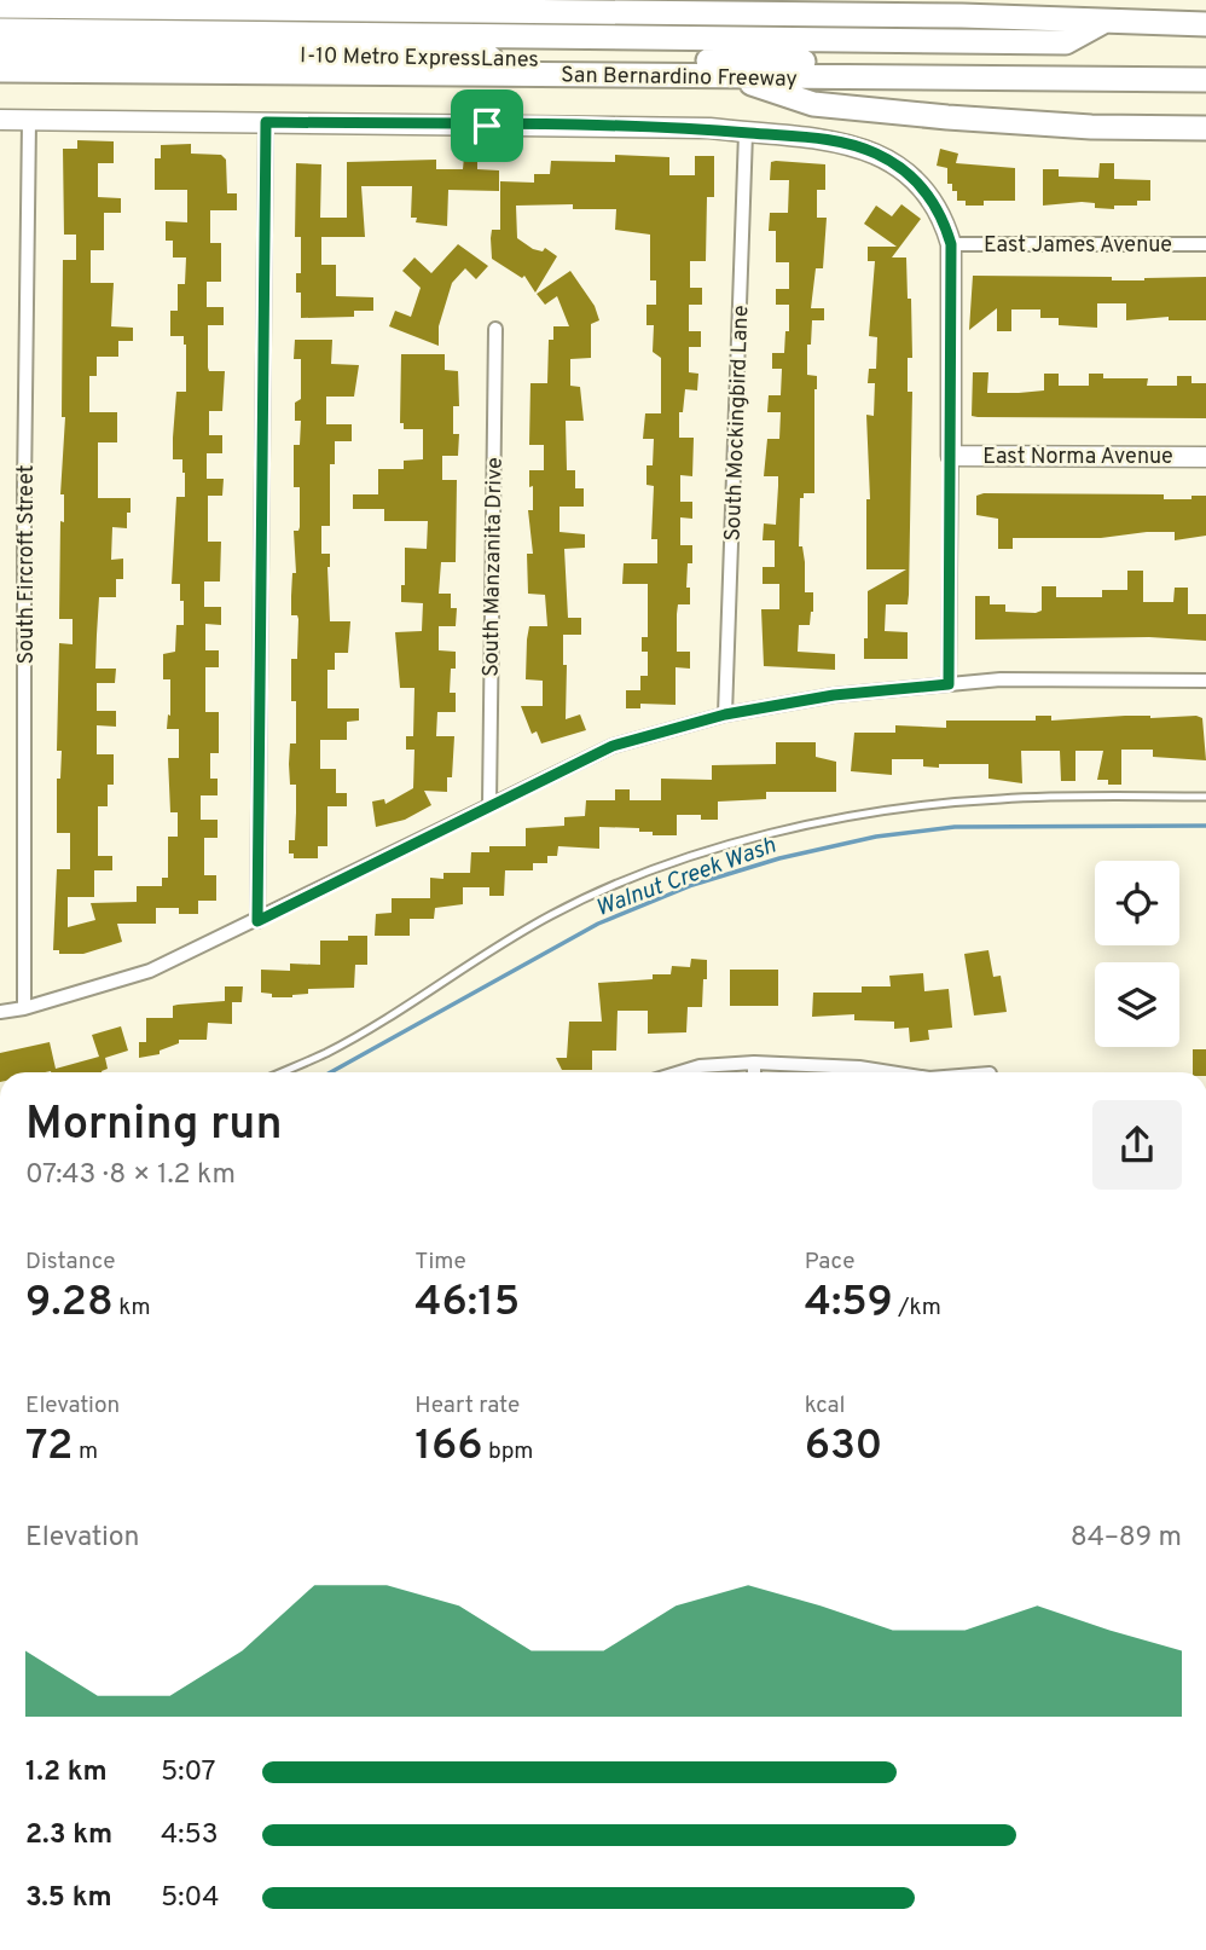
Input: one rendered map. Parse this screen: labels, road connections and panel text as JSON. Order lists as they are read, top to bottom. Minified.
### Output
{"streets":{"highway":["I-10 Metro ExpressLanes","San Bernardino Freeway"],"street":["East James Avenue","South Mockingbird Lane","East Norma Avenue","South Fircroft Street","South Manzanita Drive"]},"crossings":[["I-10 Metro ExpressLanes","San Bernardino Freeway"]],"water":["Walnut Creek Wash"],"page":{"heading":["Morning run","07:43 · 8 × 1.2 km"],"stats":[["Distance","9.28 km"],["Time","46:15"],["Pace","4:59 /km"],["Elevation","72 m"],["Heart rate","166 bpm"],["kcal","630"]],"chart":["Elevation","84–89 m"],"list":[{"name":"1.2 km","note":"5:07"},{"name":"2.3 km","note":"4:53"},{"name":"3.5 km","note":"5:04"}]}}
